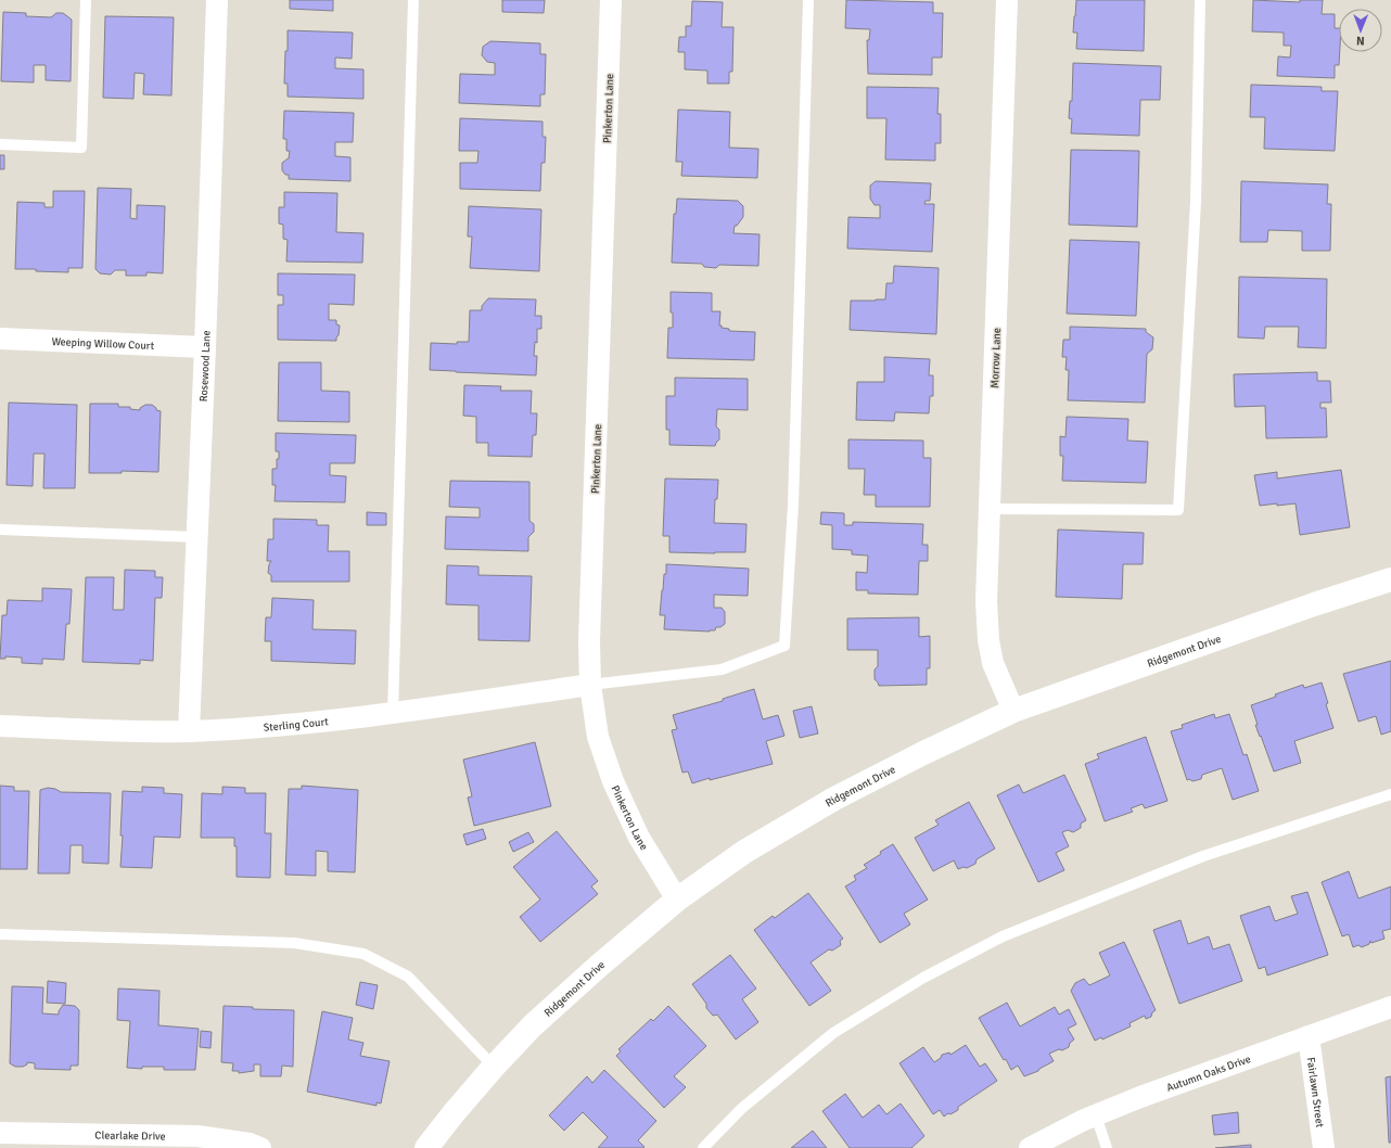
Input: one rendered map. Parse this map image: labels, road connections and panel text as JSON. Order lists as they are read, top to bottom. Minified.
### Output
{"streets":{"street":["Pinkerton Lane","Weeping Willow Court","Morrow Lane","Rosewood Lane","Ridgemont Drive","Sterling Court","Autumn Oaks Drive","Fairlawn Street","Clearlake Drive"]},"crossings":[["Pinkerton Lane","Ridgemont Drive"],["Pinkerton Lane","Sterling Court"],["Weeping Willow Court","Rosewood Lane"],["Morrow Lane","Ridgemont Drive"],["Rosewood Lane","Sterling Court"],["Autumn Oaks Drive","Fairlawn Street"]],"north":"bottom"}
